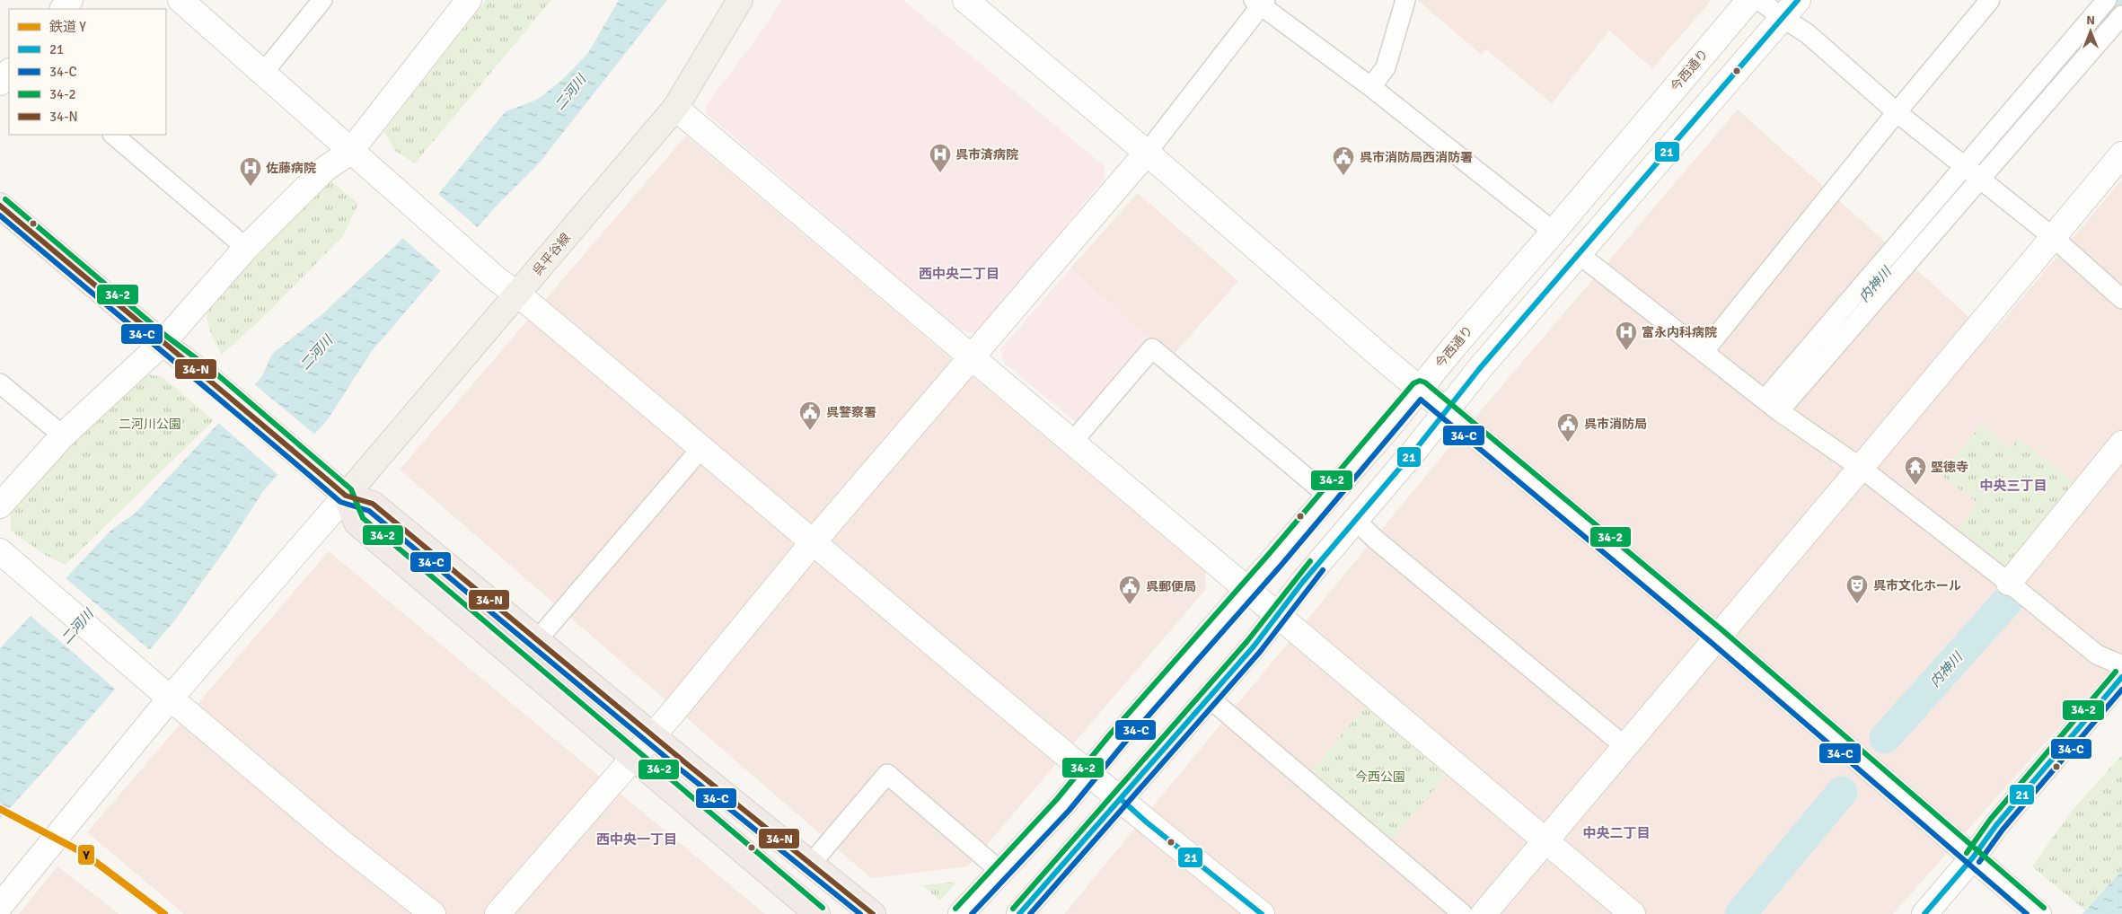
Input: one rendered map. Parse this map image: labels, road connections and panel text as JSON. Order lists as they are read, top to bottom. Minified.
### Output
{"streets":{"main road":["呉平谷線"],"street":["今西通り"]},"districts":["西中央二丁目","中央三丁目","中央二丁目","西中央一丁目"],"water":["二河川","内神川"],"parks":["二河川公園","今西公園"],"places":{"hospital":["呉市済病院","佐藤病院","富永内科病院"],"public building":["呉市消防局西消防署","呉警察署","呉市消防局","呉郵便局"],"temple":["堅徳寺"],"theatre":["呉市文化ホール"]},"lines":["transit line 21","transit line 34-2","transit line 34-N","transit line 34-C","rail line Y"],"legend":["鉄道 Y","21","34-C","34-2","34-N"],"north":"top"}
